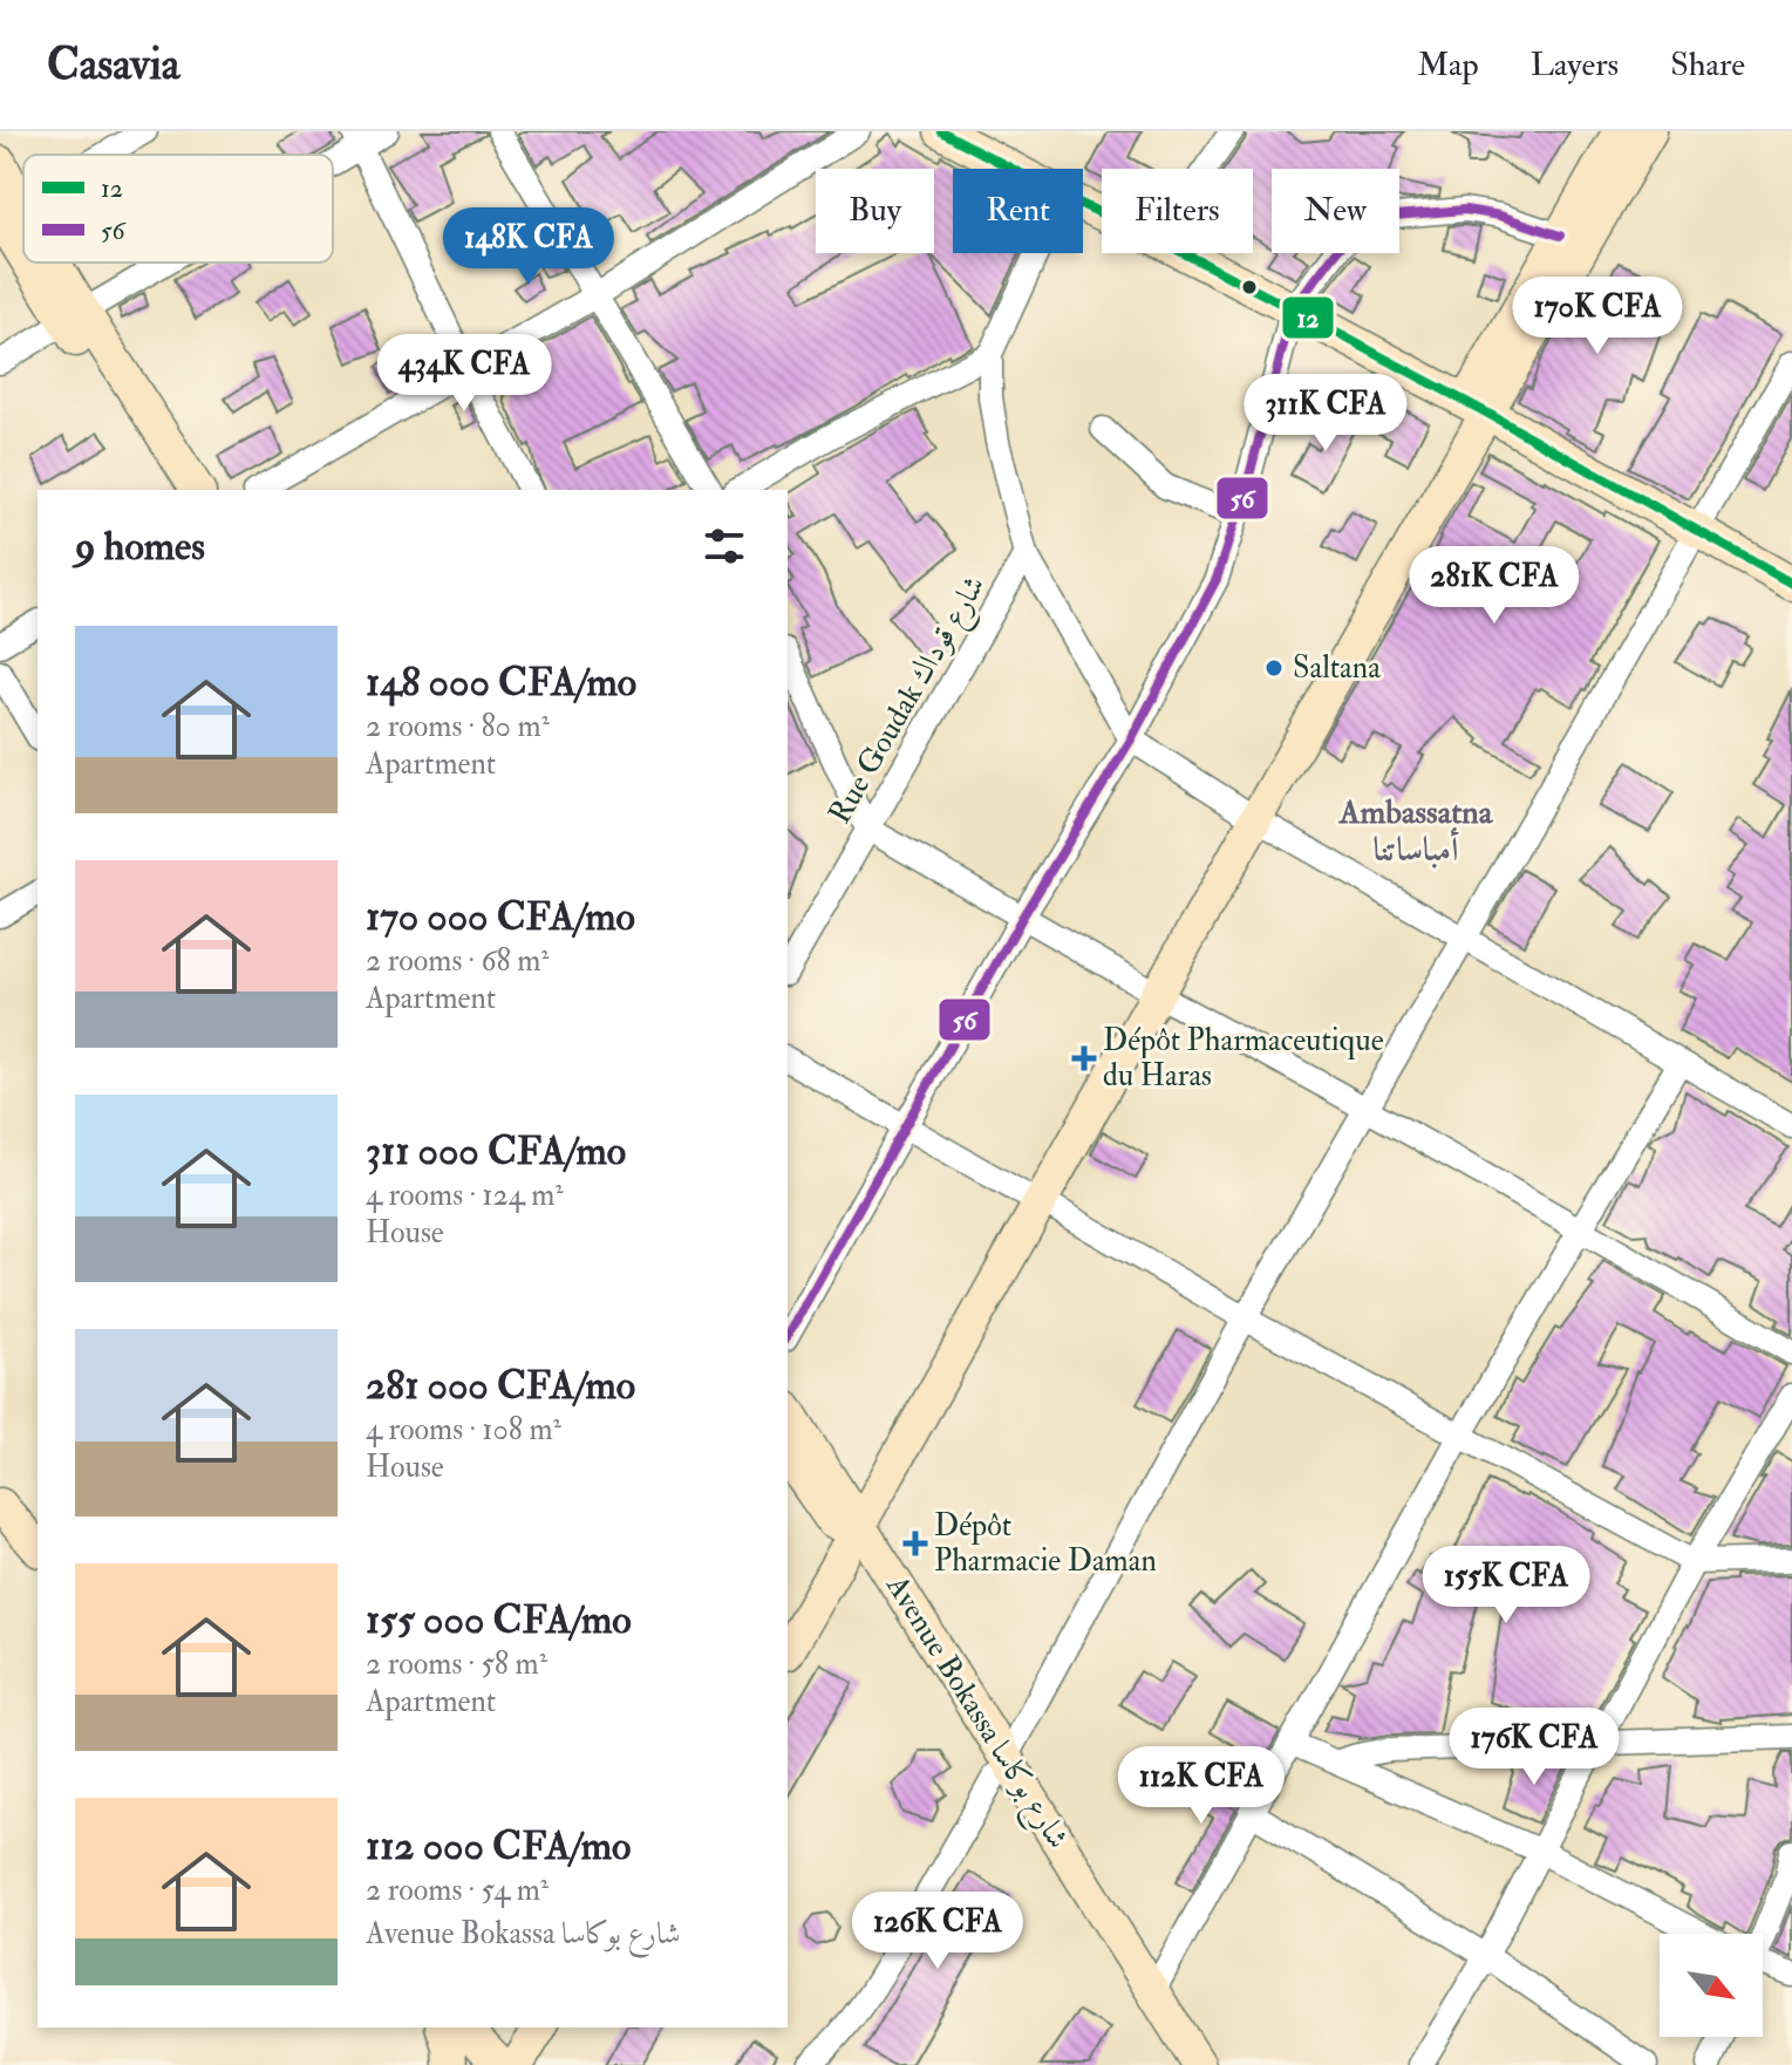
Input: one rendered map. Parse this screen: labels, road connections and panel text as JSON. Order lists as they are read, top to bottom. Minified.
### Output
{"streets":{"street":["Rue Goudak شارع قوداك","Avenue Bokassa شارع بوكاسا"]},"districts":["Ambassatna أمباساتنا"],"places":{"other":["Saltana"],"health":["Dépôt Pharmaceutique du Haras","Dépôt Pharmacie Daman"]},"lines":["transit line 12","transit line 56"],"legend":["12","56"],"north":"bottom right","page":{"header":"Casavia","nav":["Map","Layers","Share"],"chip":["Buy","Rent","Filters","New"],"price":["148K CFA","170K CFA","434K CFA","311K CFA","281K CFA","155K CFA","176K CFA","112K CFA","126K CFA"],"heading":"9 homes","list":[{"name":"148 000 CFA/mo","note":"2 rooms · 80 m² · Apartment"},{"name":"170 000 CFA/mo","note":"2 rooms · 68 m² · Apartment"},{"name":"311 000 CFA/mo","note":"4 rooms · 124 m² · House"},{"name":"281 000 CFA/mo","note":"4 rooms · 108 m² · House"},{"name":"155 000 CFA/mo","note":"2 rooms · 58 m² · Apartment"},{"name":"112 000 CFA/mo","note":"2 rooms · 54 m² · Avenue Bokassa شارع بوكاسا"}]}}
